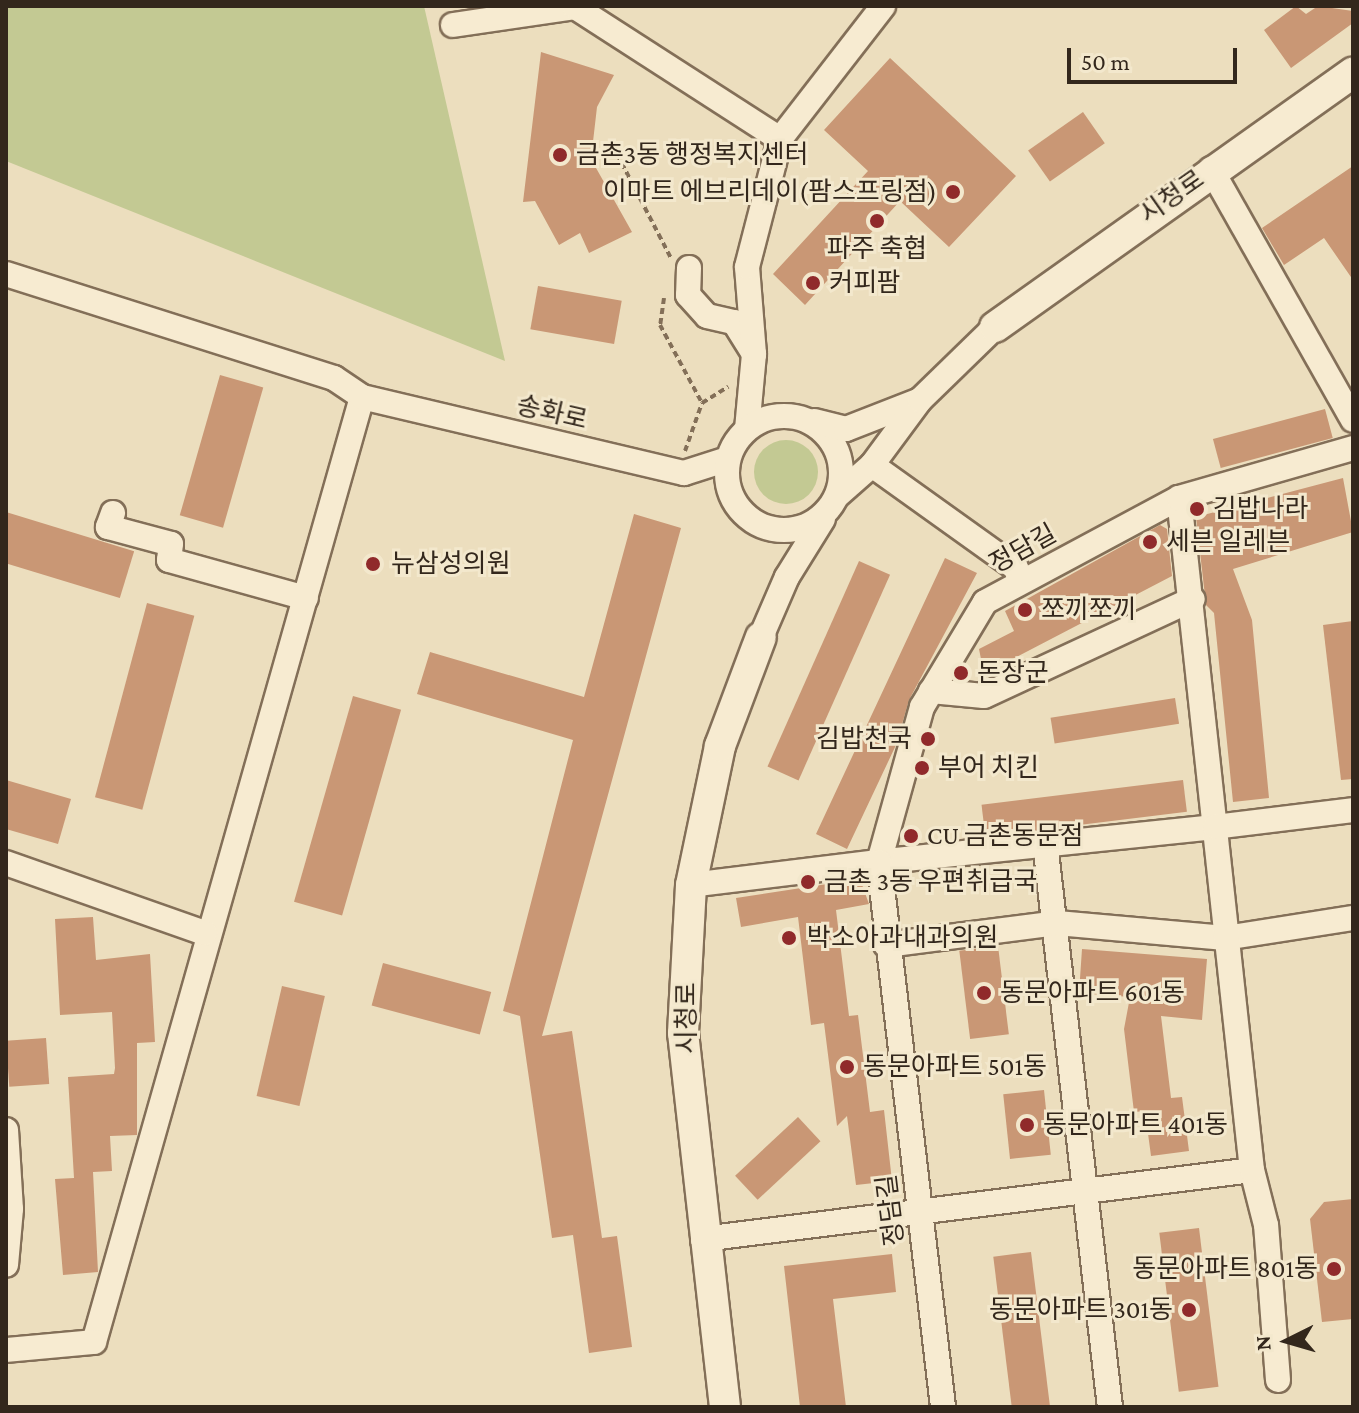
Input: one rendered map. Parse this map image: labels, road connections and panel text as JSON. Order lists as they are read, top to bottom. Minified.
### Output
{"streets":{"street":["시청로","송화로","정담길"]},"places":["금촌3동 행정복지센터","이마트 에브리데이(팜스프링점)","파주 축협","커피팜","김밥나라","세븐 일레븐","뉴삼성의원","쪼끼쪼끼","돈장군","김밥천국","부어 치킨","CU 금촌동문점","금촌 3동 우편취급국","박소아과내과의원","동문아파트 601동","동문아파트 501동","동문아파트 401동","동문아파트 801동","동문아파트 301동"],"scale_bar":"50 m","north":"left"}
